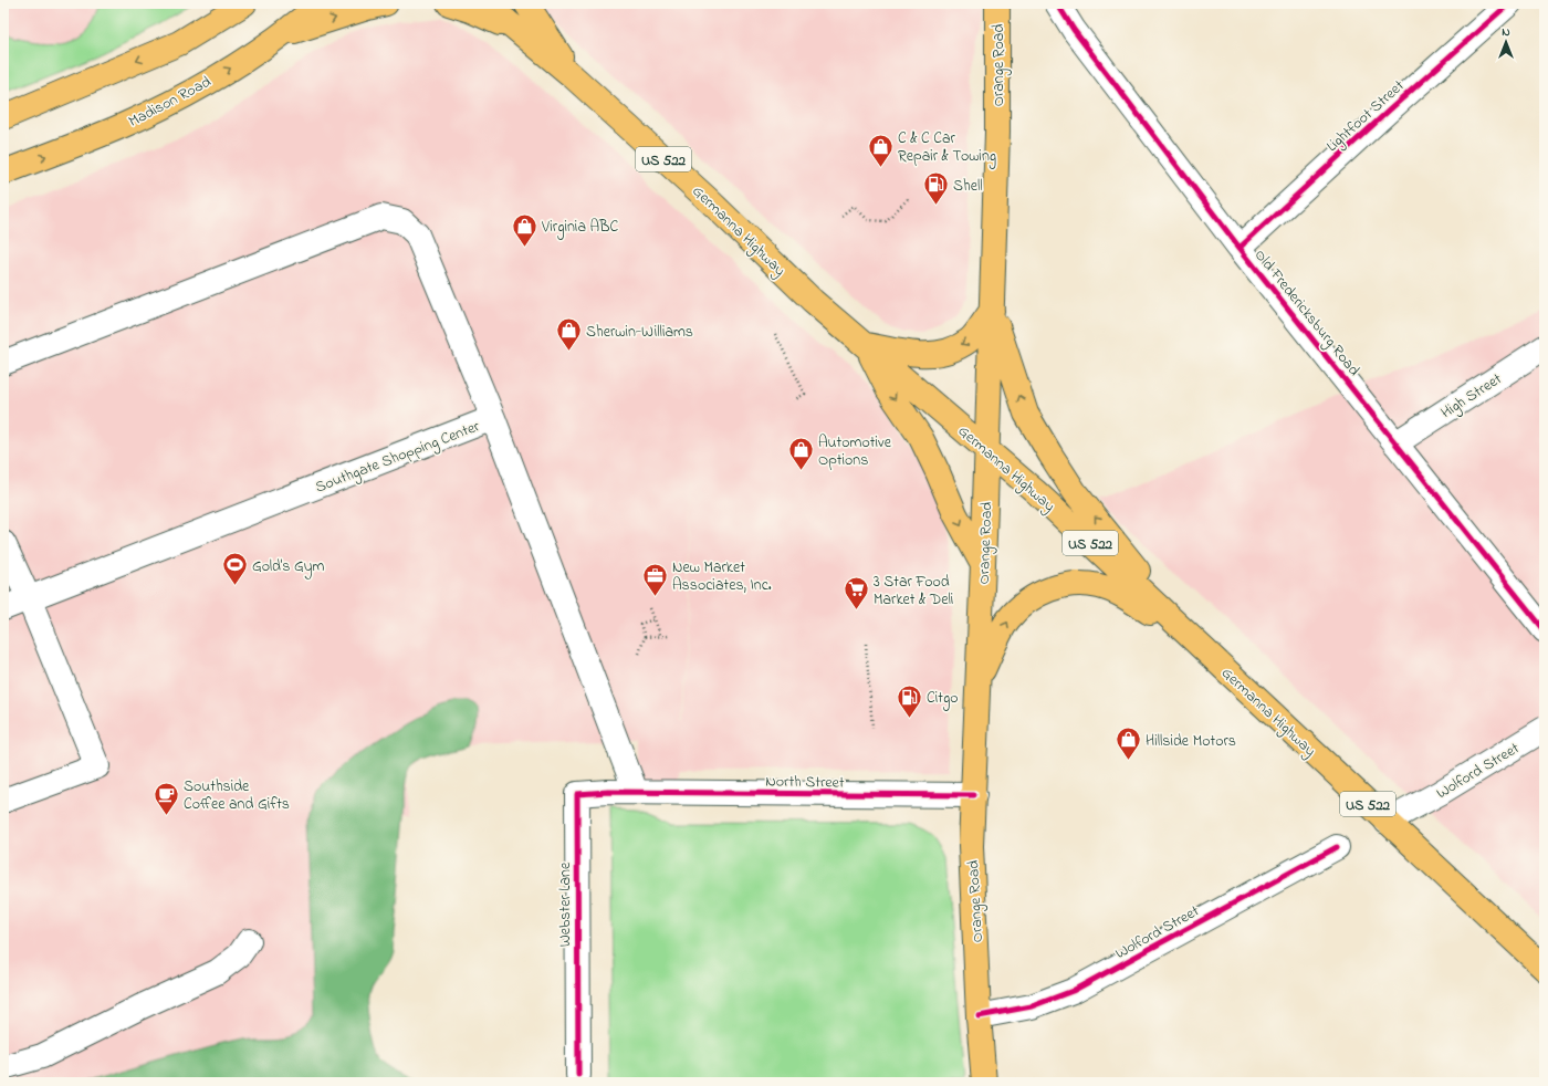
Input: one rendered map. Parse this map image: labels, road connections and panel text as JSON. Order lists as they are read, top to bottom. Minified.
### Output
{"streets":{"main road":["Orange Road","Madison Road","US 522","Germanna Highway"],"street":["Lightfoot Street","Old Fredericksburg Road","High Street","Southgate Shopping Center","Wolford Street","North Street","Webster Lane"]},"crossings":[["Orange Road","Germanna Highway"],["Orange Road","Wolford Street"],["Orange Road","North Street"],["Lightfoot Street","Old Fredericksburg Road"],["US 522","Germanna Highway"],["Germanna Highway","Wolford Street"],["Old Fredericksburg Road","High Street"],["Southgate Shopping Center","North Street"],["Southgate Shopping Center","Webster Lane"],["North Street","Webster Lane"]],"places":{"shop":["C & C Car Repair & Towing","Virginia ABC","Sherwin-Williams","Automotive Options","Hillside Motors"],"fuel station":["Shell","Citgo"],"sports":["Gold's Gym"],"office":["New Market Associates, Inc."],"supermarket":["3 Star Food Market & Deli"],"cafe":["Southside Coffee and Gifts"]},"north":"top"}
